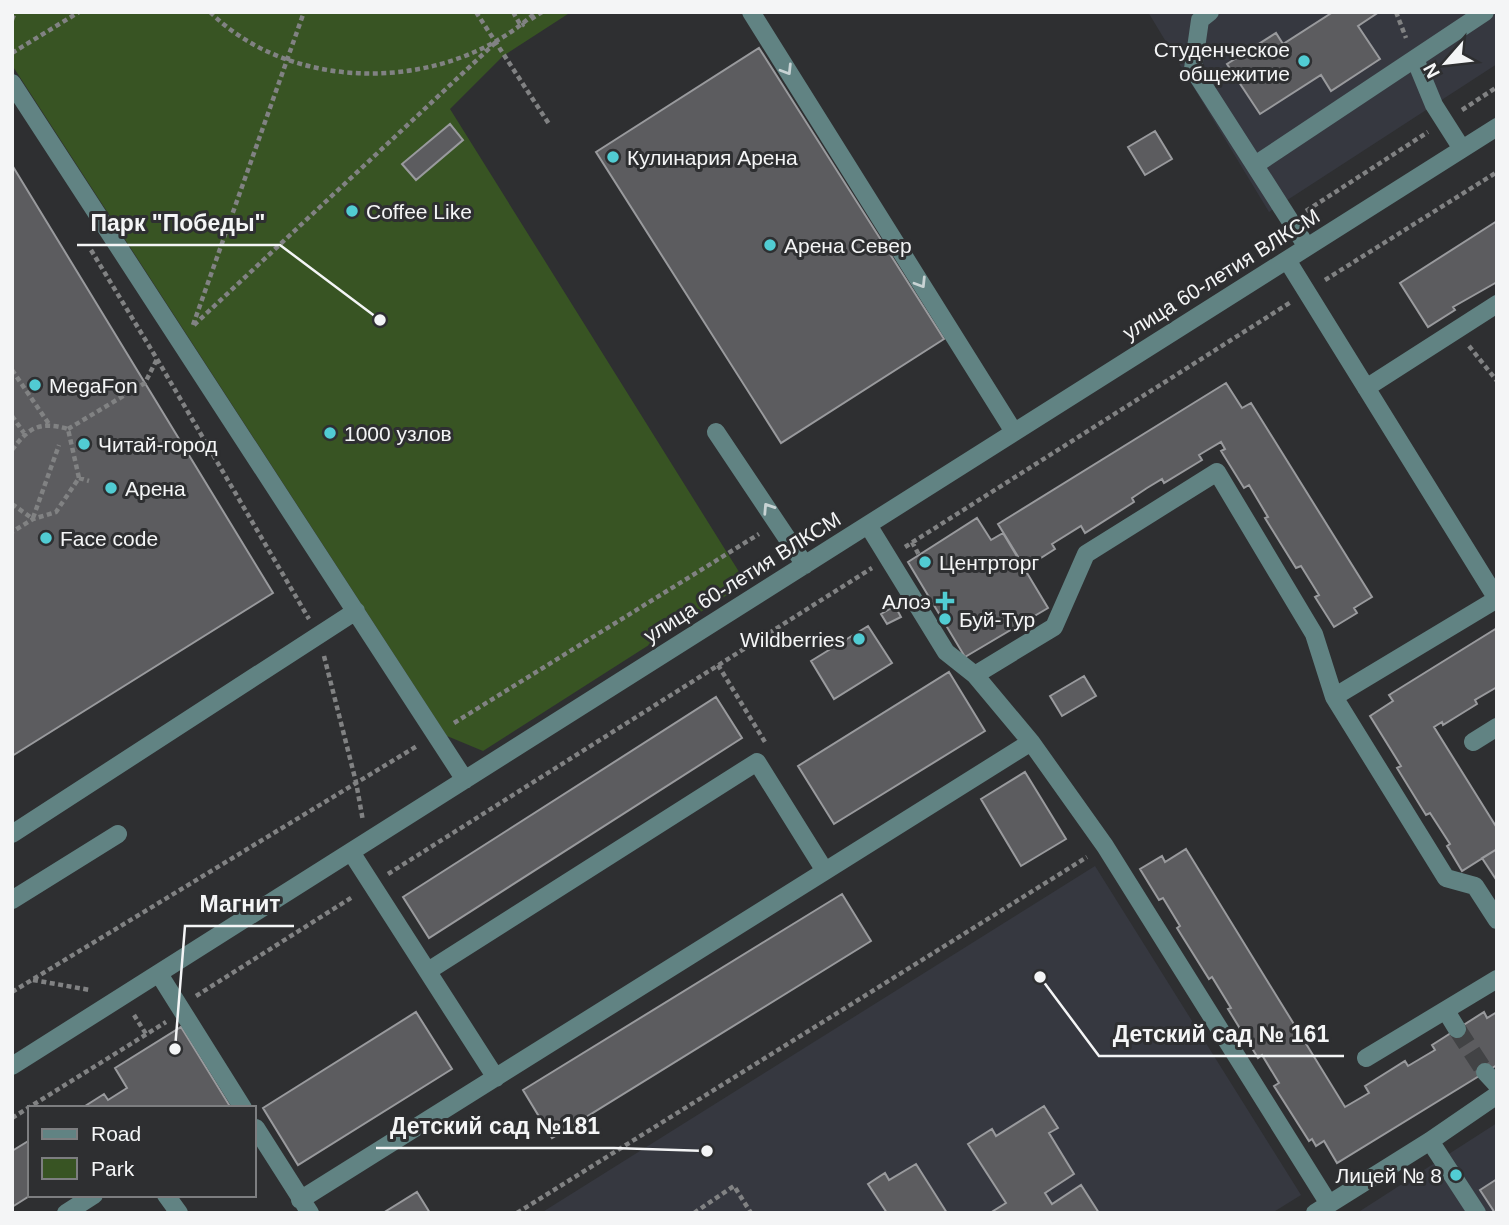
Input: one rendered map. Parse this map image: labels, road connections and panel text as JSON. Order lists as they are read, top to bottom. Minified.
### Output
{"streets":{"street":["улица 60-летия ВЛКСМ"]},"places":{"other":["Студенческое общежитие","Кулинария Арена","Coffee Like","Арена Север","Парк \"Победы\"","MegaFon","1000 узлов","Читай-город","Арена","Face code","Центрторг","Буй-Тур","Wildberries","Детский сад № 161","Магнит","Детский сад №181","Лицей № 8"],"health":["Алоэ"]},"legend":["Road","Park"],"north":"bottom left"}
